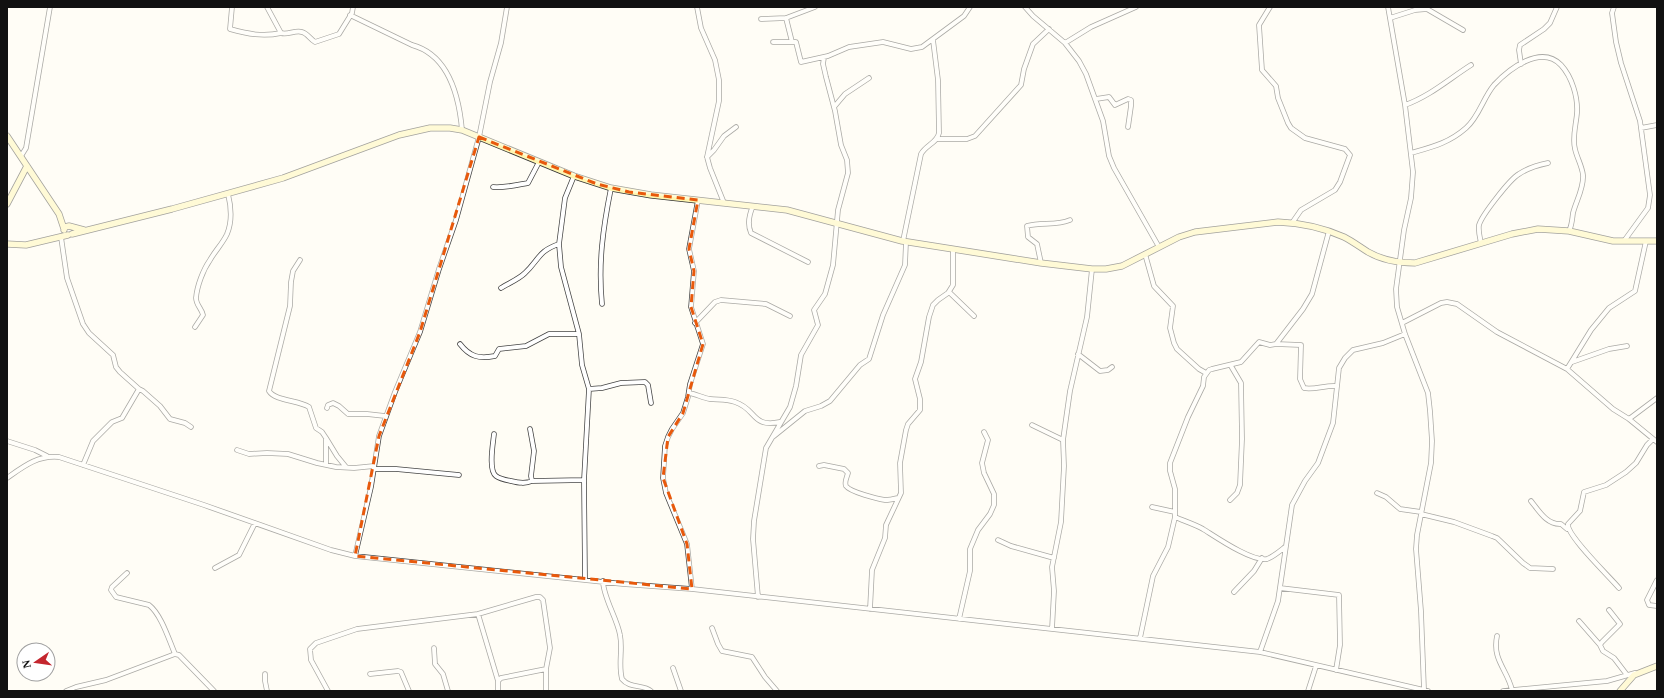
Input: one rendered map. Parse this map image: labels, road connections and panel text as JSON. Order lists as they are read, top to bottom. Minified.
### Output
{"north":"left"}
